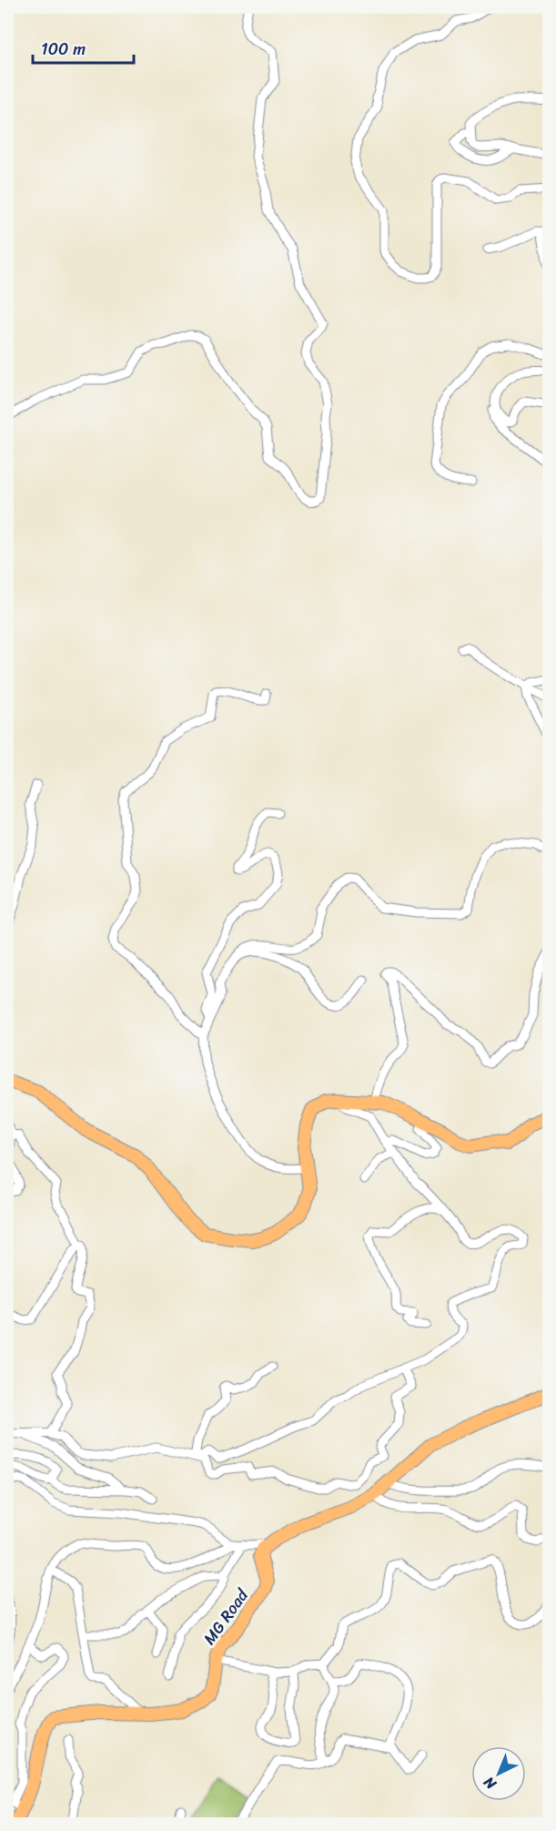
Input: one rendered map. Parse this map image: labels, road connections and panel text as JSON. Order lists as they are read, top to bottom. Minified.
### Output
{"streets":{"main road":["MG Road"]},"scale_bar":"100 m","north":"bottom left"}
